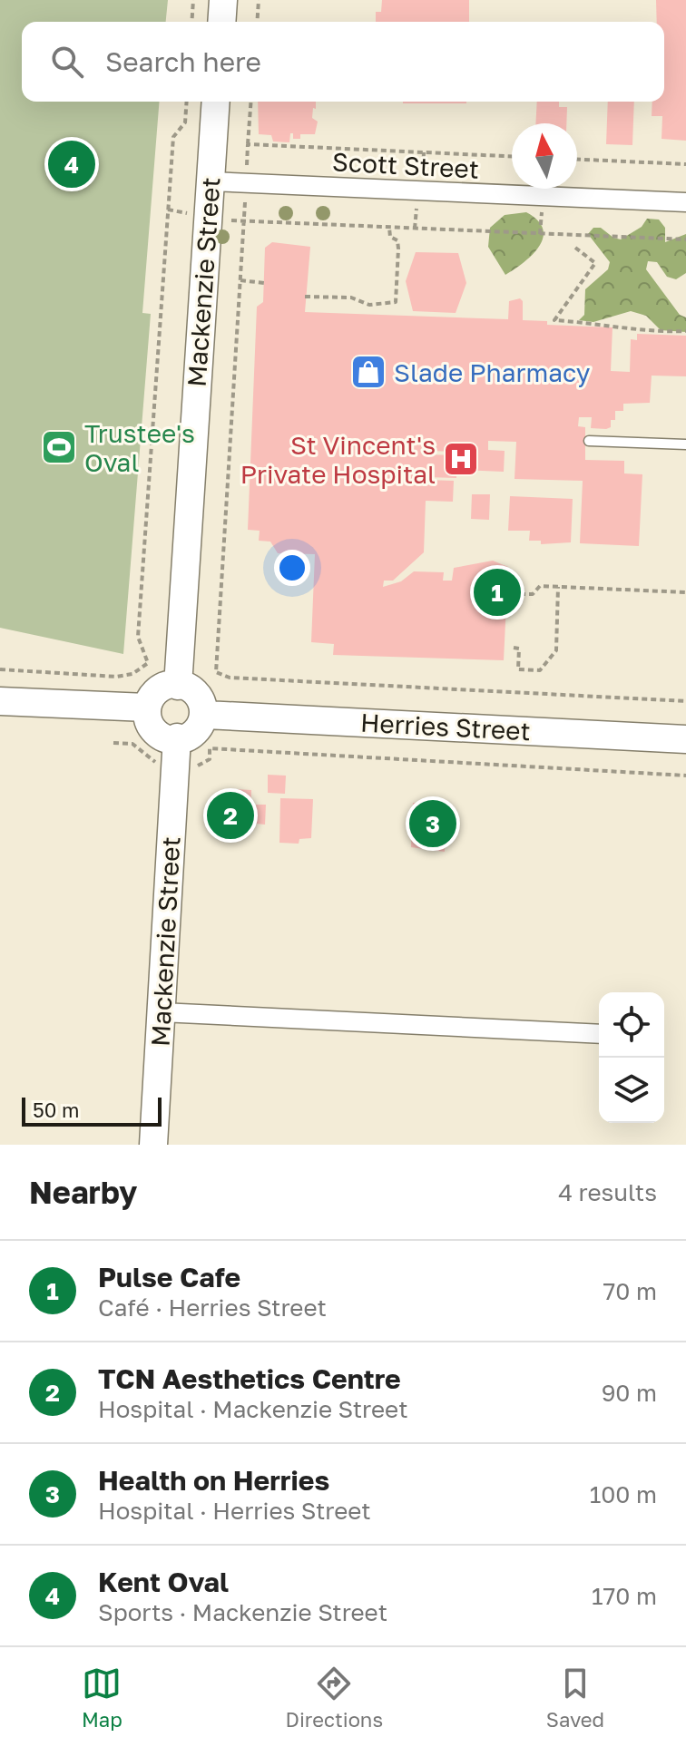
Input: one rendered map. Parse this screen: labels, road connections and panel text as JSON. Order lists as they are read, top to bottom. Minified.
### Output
{"streets":{"street":["Scott Street","Mackenzie Street","Herries Street"]},"crossings":[["Scott Street","Mackenzie Street"],["Mackenzie Street","Herries Street"]],"places":{"shop":["Slade Pharmacy"],"sports":["Trustee's Oval"],"hospital":["St Vincent's Private Hospital"]},"scale_bar":"50 m","north":"top","page":{"search":"Search here","pins":["4","1","2","3"],"scale":"50 m","heading":["Nearby","4 results"],"list":[{"mark":"1","name":"Pulse Cafe","note":"Café · Herries Street","value":"70 m"},{"mark":"2","name":"TCN Aesthetics Centre","note":"Hospital · Mackenzie Street","value":"90 m"},{"mark":"3","name":"Health on Herries","note":"Hospital · Herries Street","value":"100 m"},{"mark":"4","name":"Kent Oval","note":"Sports · Mackenzie Street","value":"170 m"}],"nav":["Map","Directions","Saved"]}}
